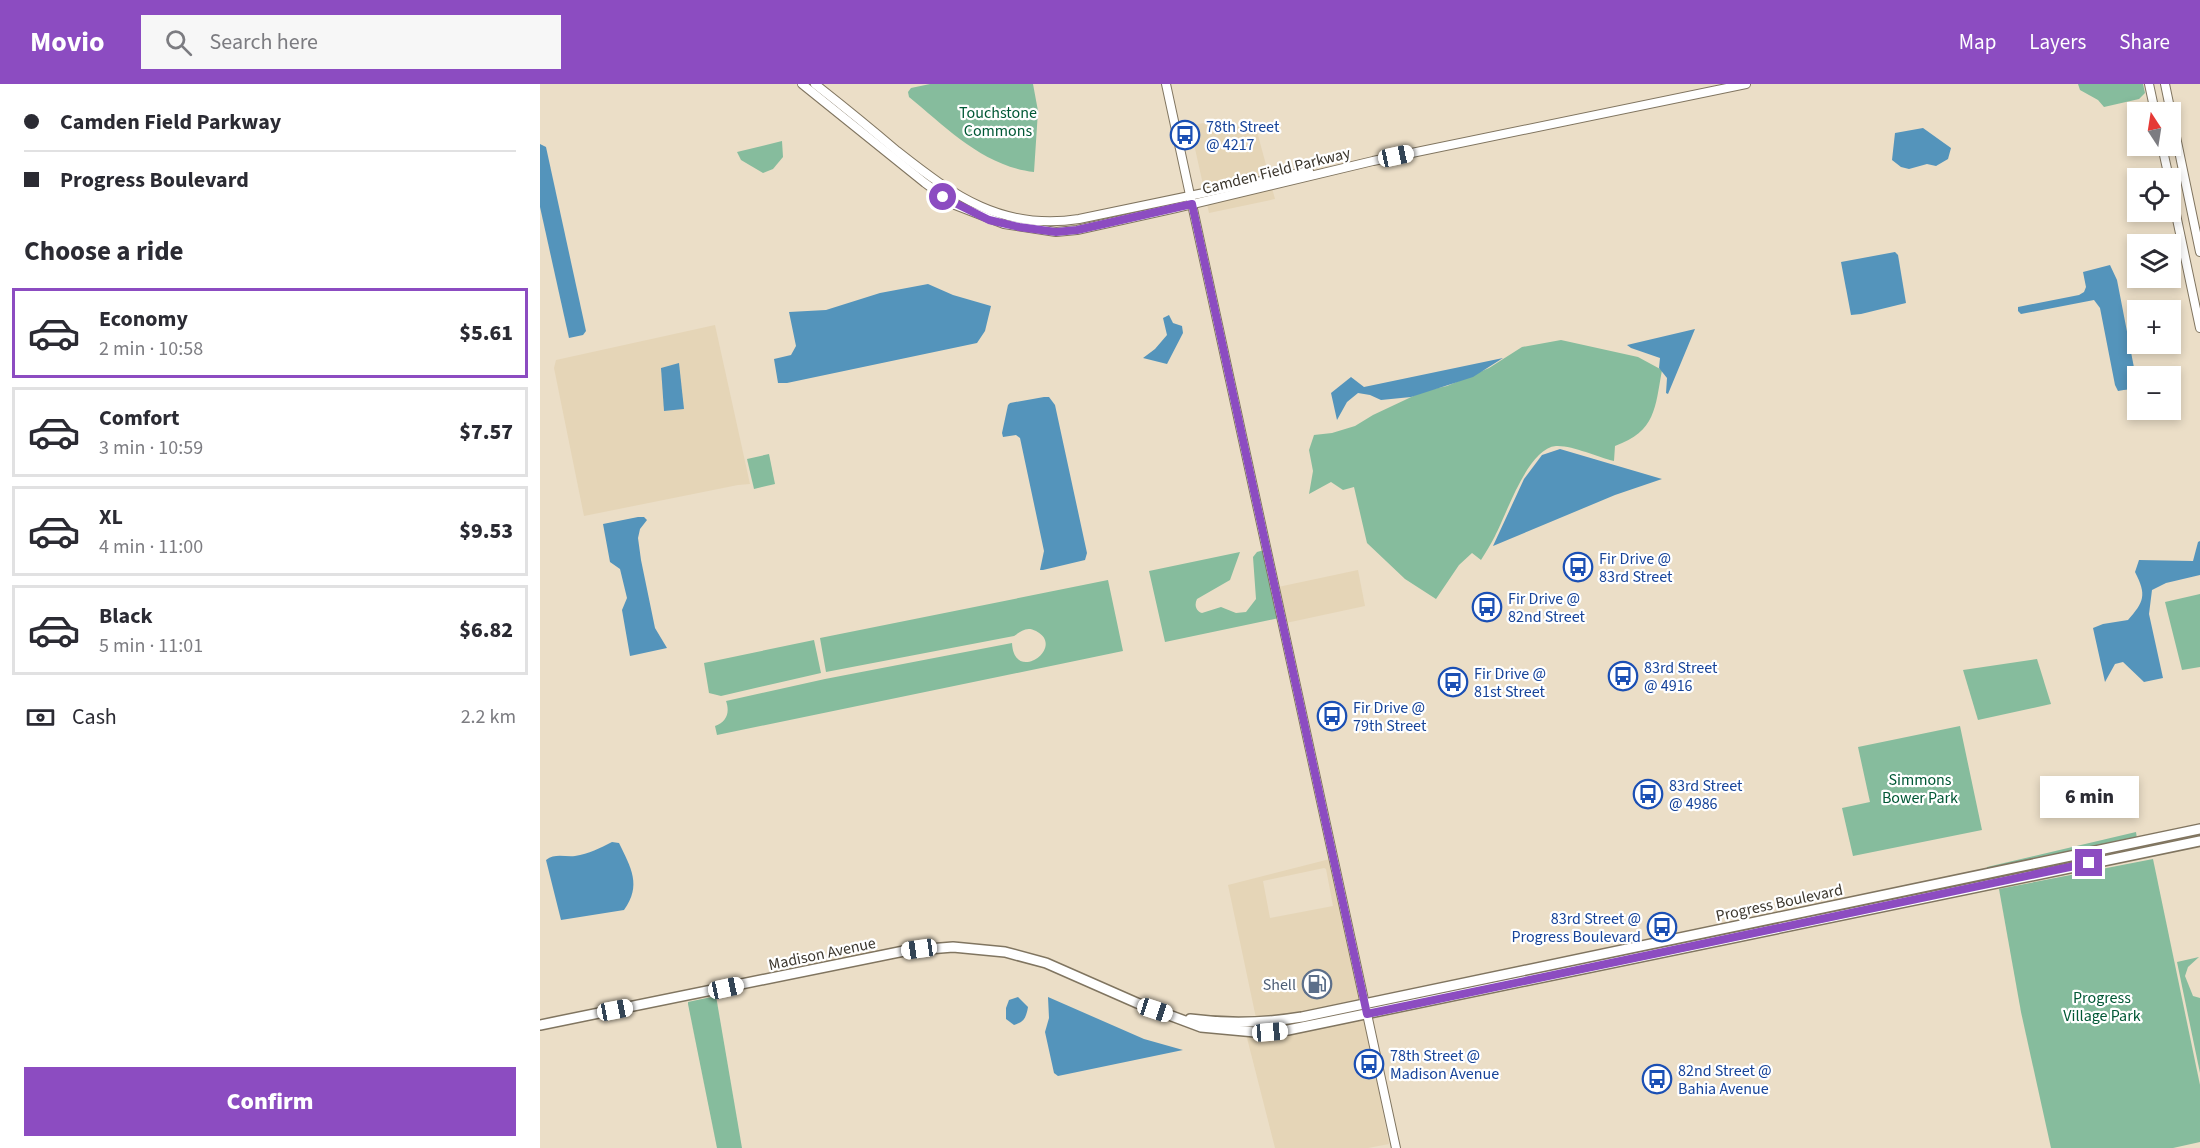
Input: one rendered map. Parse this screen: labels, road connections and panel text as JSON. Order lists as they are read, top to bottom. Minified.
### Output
{"streets":{"main road":["Progress Boulevard","Madison Avenue"],"street":["Camden Field Parkway"]},"crossings":[["Progress Boulevard","Madison Avenue"]],"parks":["Touchstone Commons","Simmons Bower Park","Progress Village Park"],"places":{"bus stop":["78th Street @ 4217","Fir Drive @ 83rd Street","Fir Drive @ 82nd Street","83rd Street @ 4916","Fir Drive @ 81st Street","Fir Drive @ 79th Street","83rd Street @ 4986","83rd Street @ Progress Boulevard","78th Street @ Madison Avenue","82nd Street @ Bahia Avenue"],"fuel station":["Shell"]},"north":"top","page":{"header":"Movio","search":"Search here","nav":["Map","Layers","Share"],"banner":["Camden Field Parkway","Progress Boulevard"],"map_buttons":["+","−"],"heading":"Choose a ride","list":[{"name":"Economy","note":"2 min · 10:58","value":"$5.61"},{"name":"Comfort","note":"3 min · 10:59","value":"$7.57"},{"name":"XL","note":"4 min · 11:00","value":"$9.53"},{"name":"Black","note":"5 min · 11:01","value":"$6.82"}],"pay":["Cash","2.2 km"],"bubble":"6 min","buttons":"Confirm"}}
